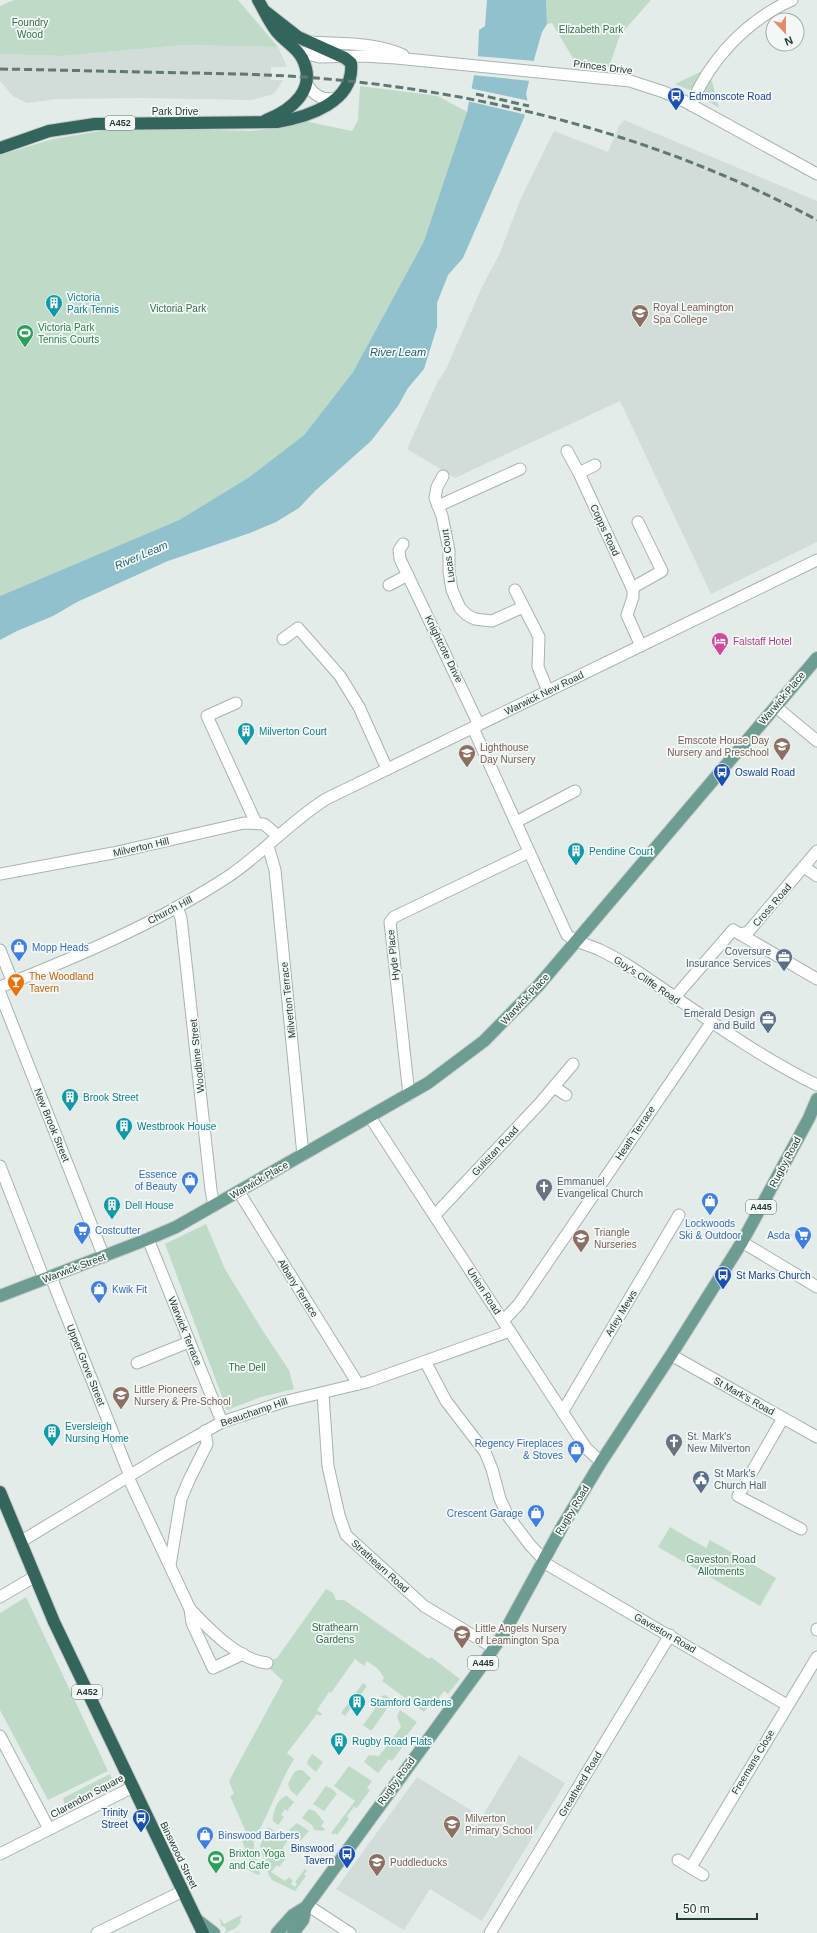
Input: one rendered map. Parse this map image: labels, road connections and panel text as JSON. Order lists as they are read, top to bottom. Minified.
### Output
{"streets":{"highway":["Princes Drive","Park Drive","A452","Clarendon Square","Binswood Street"],"main road":["Warwick Place","Rugby Road","A445","Warwick Street"],"street":["Copps Road","Lucas Court","Knightcote Drive","Warwick New Road","Milverton Hill","Cross Road","Church Hill","Hyde Place","Guy's Cliffe Road","Milverton Terrace","Woodbine Street","New Brook Street","Heath Terrace","Gulistan Road","Albany Terrace","Union Road","Arley Mews","Warwick Terrace","Upper Grove Street","St Mark's Road","Beauchamp Hill","Strathearn Road","Gaveston Road","Freemans Close","Greatheed Road"]},"crossings":[["Princes Drive","Park Drive"],["A452","Beauchamp Hill"],["A452","Clarendon Square"],["A452","Binswood Street"],["Knightcote Drive","Warwick New Road"],["Knightcote Drive","Guy's Cliffe Road"],["Warwick New Road","Church Hill"],["Warwick New Road","Guy's Cliffe Road"],["Warwick Place","Hyde Place"],["Warwick Place","Guy's Cliffe Road"],["Warwick Place","Milverton Terrace"],["Warwick Place","Woodbine Street"],["Warwick Place","Warwick Street"],["Warwick Place","Albany Terrace"],["Warwick Place","Union Road"],["Warwick Place","Warwick Terrace"],["Cross Road","Guy's Cliffe Road"],["Church Hill","Milverton Terrace"],["Church Hill","Woodbine Street"],["Hyde Place","Guy's Cliffe Road"],["Guy's Cliffe Road","Heath Terrace"],["New Brook Street","Warwick Street"],["Heath Terrace","Union Road"],["Gulistan Road","Union Road"],["Rugby Road","Union Road"],["Rugby Road","St Mark's Road"],["Rugby Road","Strathearn Road"],["Rugby Road","Gaveston Road"],["Warwick Street","Warwick Terrace"],["Warwick Street","Upper Grove Street"],["Albany Terrace","Beauchamp Hill"],["Union Road","Arley Mews"],["Union Road","Beauchamp Hill"],["Warwick Terrace","Beauchamp Hill"],["Upper Grove Street","Beauchamp Hill"],["Beauchamp Hill","Strathearn Road"],["Beauchamp Hill","Gaveston Road"],["Beauchamp Hill","Clarendon Square"],["Gaveston Road","Freemans Close"],["Gaveston Road","Greatheed Road"],["Clarendon Square","Binswood Street"]],"water":["River Leam"],"parks":["Foundry Wood","Elizabeth Park","Victoria Park","The Dell","Gaveston Road Allotments","Strathearn Gardens"],"places":{"bus stop":["Edmonscote Road","Oswald Road","St Marks Church","Trinity Street","Binswood Tavern"],"building":["Victoria Park Tennis","Milverton Court","Pendine Court","Brook Street","Westbrook House","Dell House","Eversleigh Nursing Home","Stamford Gardens","Rugby Road Flats"],"school or university":["Royal Leamington Spa College","Emscote House Day Nursery and Preschool","Lighthouse Day Nursery","Triangle Nurseries","Little Pioneers Nursery & Pre-School","Little Angels Nursery of Leamington Spa","Milverton Primary School","Puddleducks"],"sports":["Victoria Park Tennis Courts","Brixton Yoga and Cafe"],"hotel":["Falstaff Hotel"],"shop":["Mopp Heads","Essence of Beauty","Lockwoods Ski & Outdoor","Kwik Fit","Regency Fireplaces & Stoves","Crescent Garage","Binswood Barbers"],"office":["Coversure Insurance Services","Emerald Design and Build"],"bar":["The Woodland Tavern"],"church":["Emmanuel Evangelical Church","St. Mark's New Milverton"],"supermarket":["Costcutter","Asda"],"public building":["St Mark's Church Hall"]},"scale_bar":"50 m","north":"bottom"}
